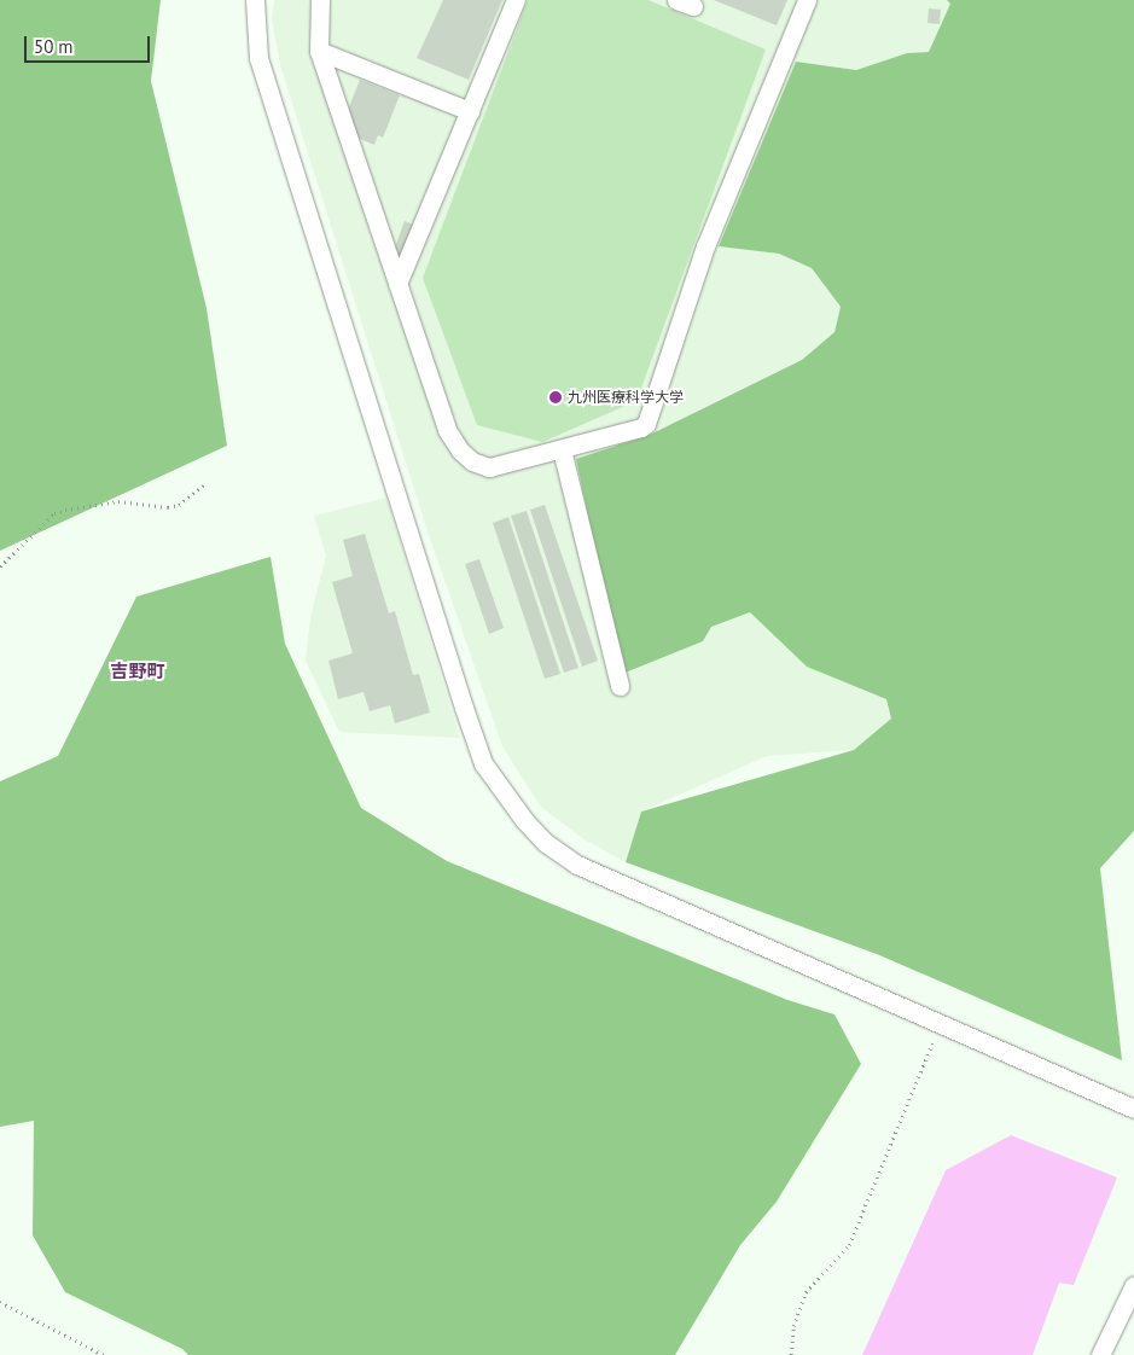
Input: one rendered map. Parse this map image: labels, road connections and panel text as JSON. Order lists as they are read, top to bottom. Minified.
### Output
{"districts":["吉野町"],"places":["九州医療科学大学"],"scale_bar":"50 m"}
